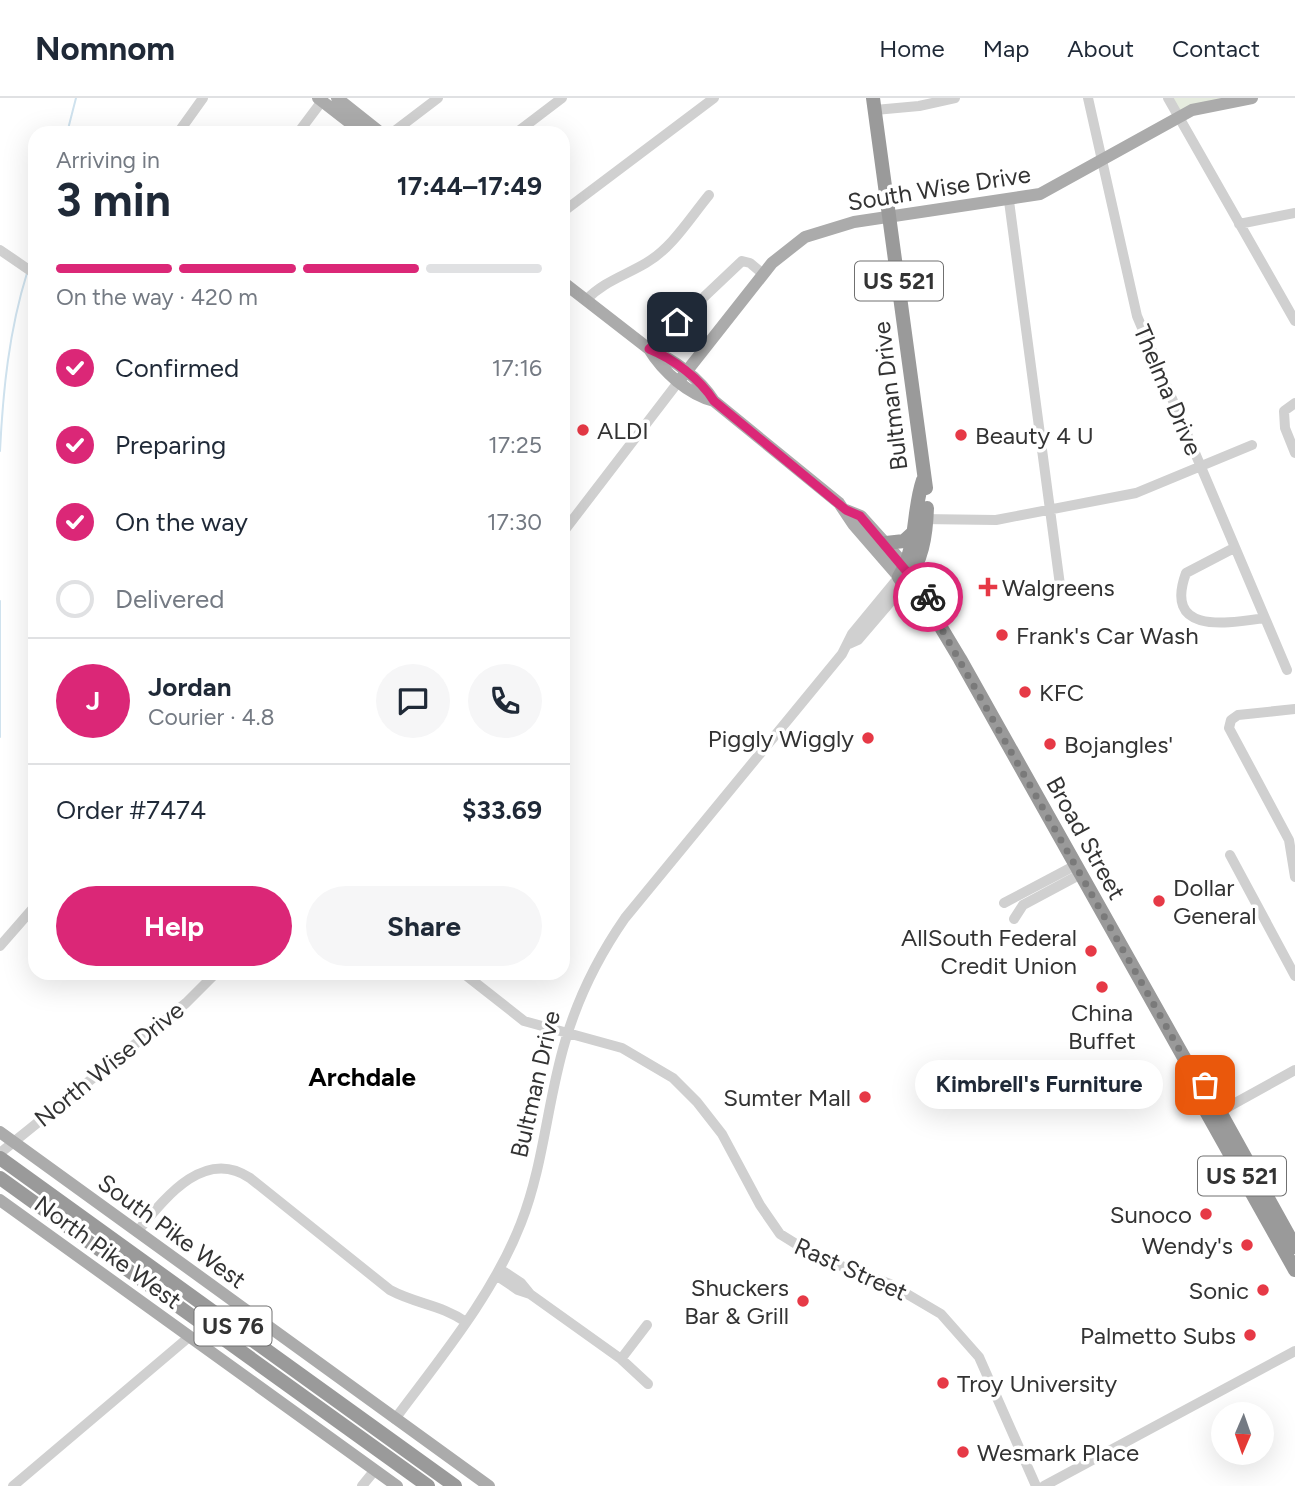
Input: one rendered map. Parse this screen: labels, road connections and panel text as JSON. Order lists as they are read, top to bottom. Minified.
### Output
{"streets":{"highway":["US 521","Bultman Drive","Broad Street","US 76"],"main road":["South Wise Drive","South Pike West","North Pike West"],"street":["Thelma Drive","North Wise Drive","Rast Street"]},"crossings":[["South Wise Drive","Thelma Drive"],["South Wise Drive","Bultman Drive"],["South Wise Drive","Broad Street"],["US 521","Bultman Drive"],["US 521","Broad Street"],["Bultman Drive","Broad Street"],["Bultman Drive","South Pike West"],["Bultman Drive","Rast Street"],["North Wise Drive","US 76"]],"districts":["Archdale"],"places":{"other":["ALDI","Beauty 4 U","Frank's Car Wash","KFC","Piggly Wiggly","Bojangles'","Dollar General","AllSouth Federal Credit Union","China Buffet","Kimbrell's Furniture","Sumter Mall","Sunoco","Wendy's","Sonic","Shuckers Bar & Grill","Palmetto Subs","Troy University","Wesmark Place"],"health":["Walgreens"]},"north":"bottom","page":{"header":"Nomnom","nav":["Home","Map","About","Contact"],"heading":["3 min","Arriving in","17:44–17:49"],"panel":["Jordan","Courier · 4.8","Order #7474","$33.69"],"bar":"On the way · 420 m","list":[["Confirmed","17:16"],["Preparing","17:25"],["On the way","17:30"],"Delivered"],"round":"J","buttons":["Help","Share"],"bubble":"Kimbrell's Furniture"}}
